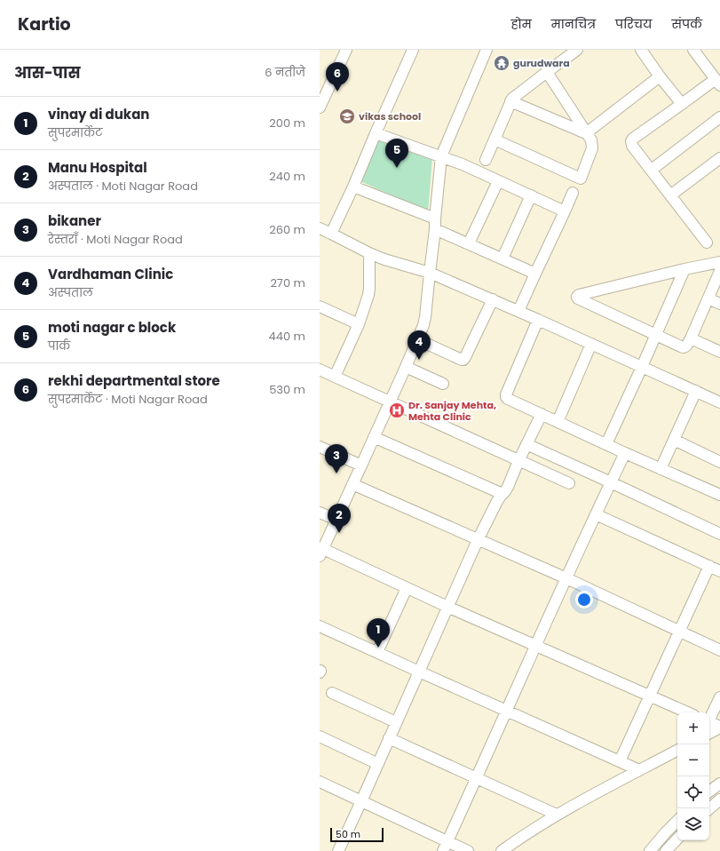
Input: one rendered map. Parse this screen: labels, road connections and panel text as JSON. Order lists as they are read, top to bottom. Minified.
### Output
{"places":{"temple":["gurudwara"],"school or university":["vikas school"],"hospital":["Dr. Sanjay Mehta, Mehta Clinic"]},"scale_bar":"50 m","page":{"header":"Kartio","nav":["होम","मानचित्र","परिचय","संपर्क"],"heading":["आस-पास","6 नतीजे"],"pins":["6","5","4","3","2","1"],"list":[{"mark":"1","name":"vinay di dukan","note":"सुपरमार्केट","value":"200 m"},{"mark":"2","name":"Manu Hospital","note":"अस्पताल · Moti Nagar Road","value":"240 m"},{"mark":"3","name":"bikaner","note":"रेस्तराँ · Moti Nagar Road","value":"260 m"},{"mark":"4","name":"Vardhaman Clinic","note":"अस्पताल","value":"270 m"},{"mark":"5","name":"moti nagar c block","note":"पार्क","value":"440 m"},{"mark":"6","name":"rekhi departmental store","note":"सुपरमार्केट · Moti Nagar Road","value":"530 m"}],"map_buttons":["+","−"],"scale":"50 m"}}
